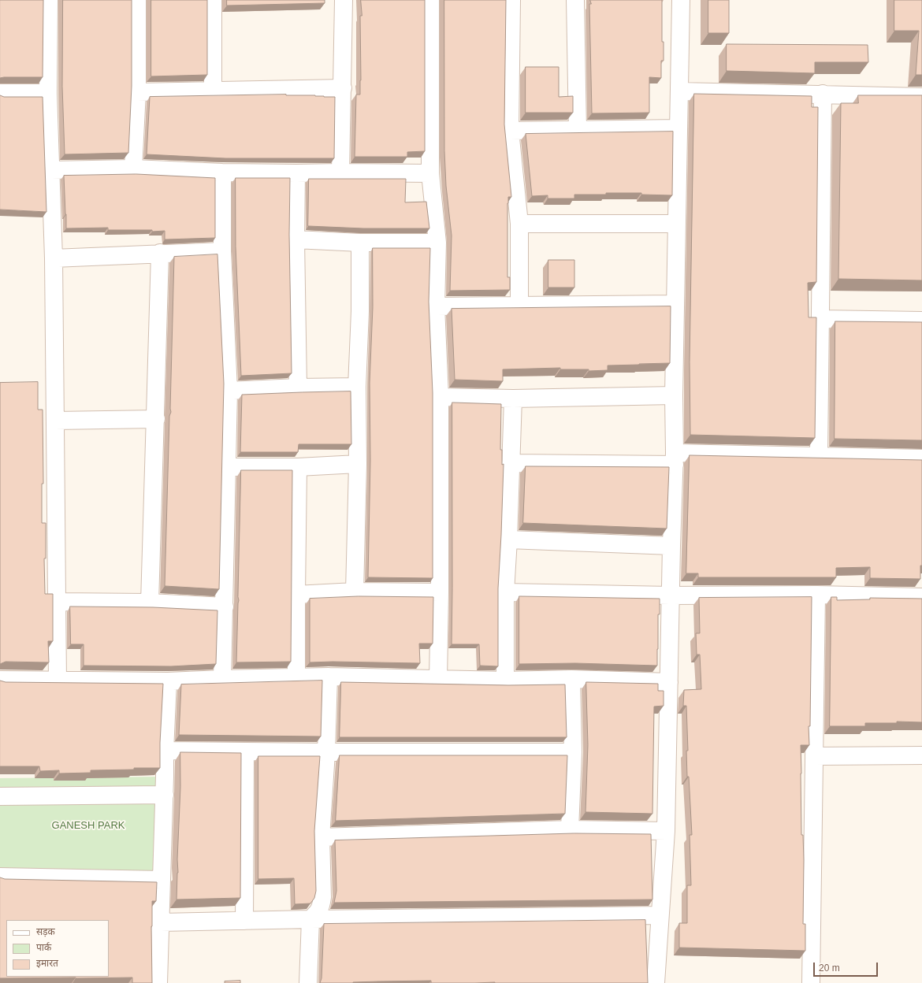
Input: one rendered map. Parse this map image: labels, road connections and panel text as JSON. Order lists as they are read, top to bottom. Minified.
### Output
{"parks":["GANESH PARK"],"legend":["सड़क","पार्क","इमारत"],"scale_bar":"20 m"}
